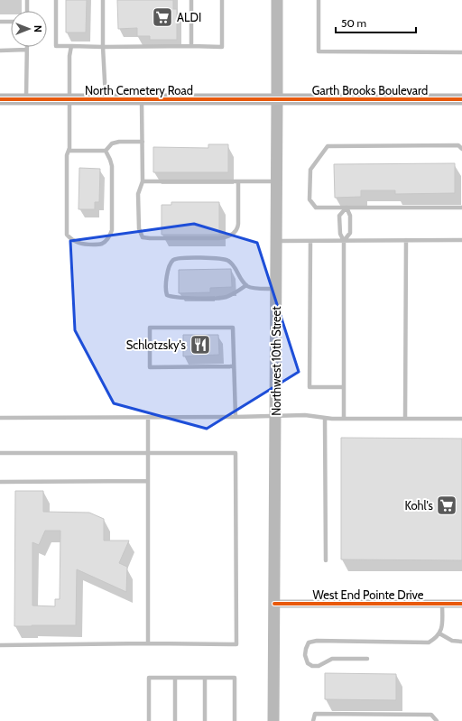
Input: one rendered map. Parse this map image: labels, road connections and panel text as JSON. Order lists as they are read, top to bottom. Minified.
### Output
{"streets":{"main road":["North Cemetery Road","Garth Brooks Boulevard","Northwest 10th Street"],"street":["West End Pointe Drive"]},"crossings":[["North Cemetery Road","Garth Brooks Boulevard"],["North Cemetery Road","Northwest 10th Street"],["Garth Brooks Boulevard","Northwest 10th Street"],["Northwest 10th Street","West End Pointe Drive"]],"places":{"supermarket":["ALDI","Kohl's"],"restaurant":["Schlotzsky's"]},"scale_bar":"50 m","north":"right"}
